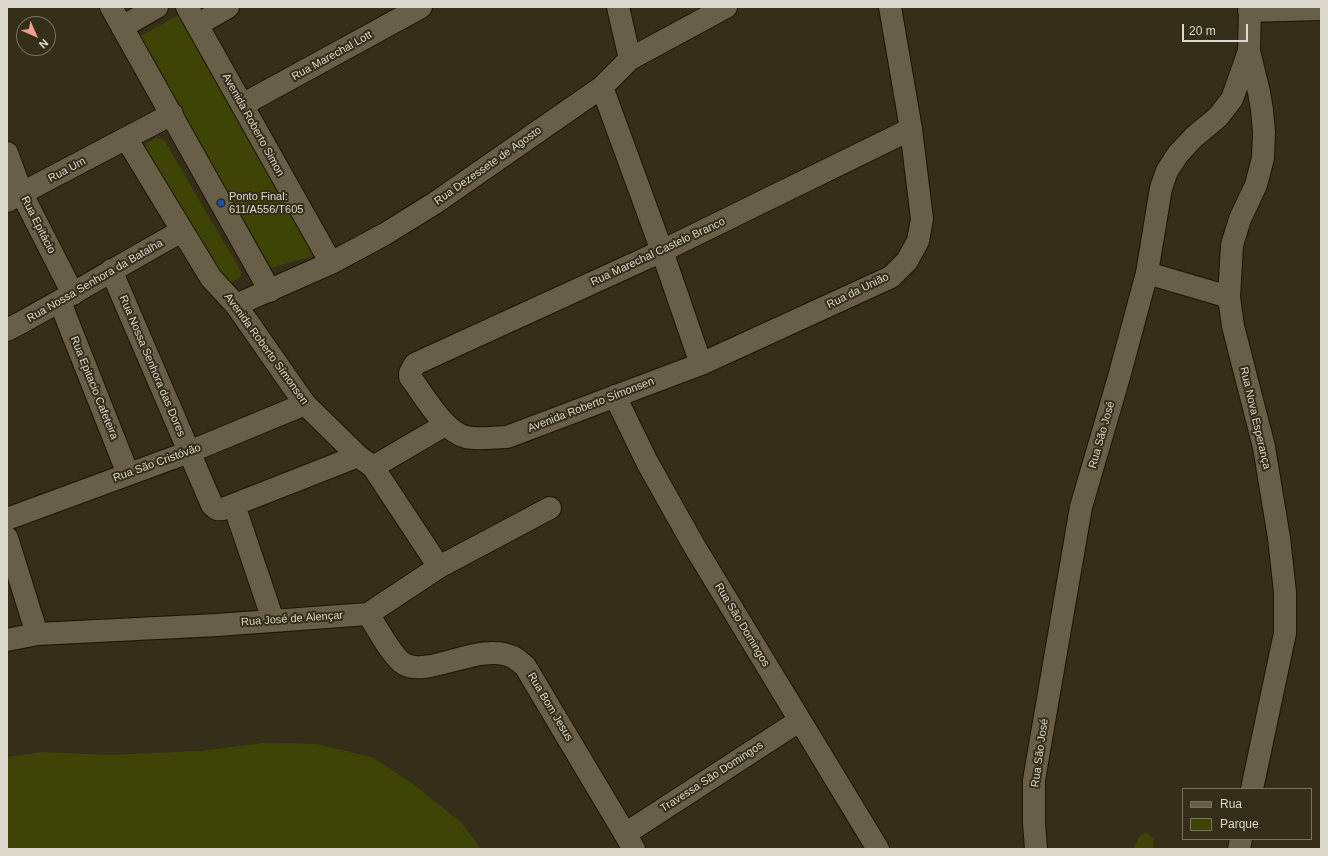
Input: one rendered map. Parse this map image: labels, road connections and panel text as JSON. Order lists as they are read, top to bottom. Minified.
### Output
{"streets":{"street":["Rua Marechal Lott","Avenida Roberto Simon","Rua Dezessete de Agosto","Rua Um","Rua Epitácio","Rua Marechal Castelo Branco","Rua Nossa Senhora da Batalha","Rua da União","Avenida Roberto Símonsen","Rua Nossa Senhora das Dores","Rua Epitacio Cafeteira","Rua Nova Esperança","Rua São José","Rua São Cristóvão","Rua José de Alençar","Rua São Domingos","Rua Bom Jesus","Travessa São Domingos"]},"crossings":[["Rua Marechal Lott","Avenida Roberto Simon"],["Avenida Roberto Simon","Rua Dezessete de Agosto"],["Rua Dezessete de Agosto","Avenida Roberto Símonsen"],["Rua Um","Rua Epitácio"],["Rua Um","Avenida Roberto Símonsen"],["Rua Epitácio","Rua Nossa Senhora da Batalha"],["Rua Epitácio","Rua Epitacio Cafeteira"],["Rua Marechal Castelo Branco","Rua da União"],["Rua Marechal Castelo Branco","Avenida Roberto Símonsen"],["Rua Nossa Senhora da Batalha","Avenida Roberto Símonsen"],["Rua Nossa Senhora da Batalha","Rua Nossa Senhora das Dores"],["Rua Nossa Senhora da Batalha","Rua Epitacio Cafeteira"],["Rua da União","Avenida Roberto Símonsen"],["Avenida Roberto Símonsen","Rua Nossa Senhora das Dores"],["Avenida Roberto Símonsen","Rua São Cristóvão"],["Avenida Roberto Símonsen","Rua José de Alençar"],["Avenida Roberto Símonsen","Rua São Domingos"],["Rua Nossa Senhora das Dores","Rua São Cristóvão"],["Rua Epitacio Cafeteira","Rua São Cristóvão"],["Rua Nova Esperança","Rua São José"],["Rua José de Alençar","Rua Bom Jesus"],["Rua São Domingos","Travessa São Domingos"],["Rua Bom Jesus","Travessa São Domingos"]],"places":["Ponto Final: 611/A556/T605"],"legend":["Rua","Parque"],"scale_bar":"20 m","north":"bottom right"}
